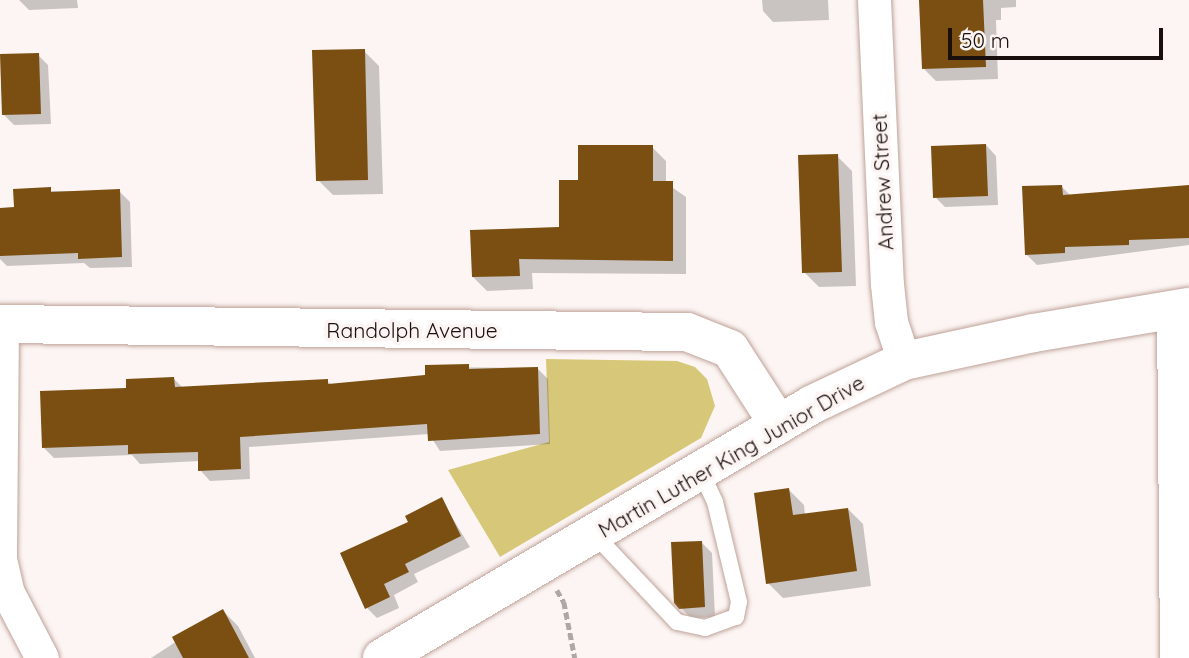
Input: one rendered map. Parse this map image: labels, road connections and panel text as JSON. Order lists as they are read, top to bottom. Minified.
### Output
{"streets":{"main road":["Randolph Avenue","Martin Luther King Junior Drive"],"street":["Andrew Street"]},"crossings":[["Andrew Street","Martin Luther King Junior Drive"],["Randolph Avenue","Martin Luther King Junior Drive"]],"scale_bar":"50 m"}
